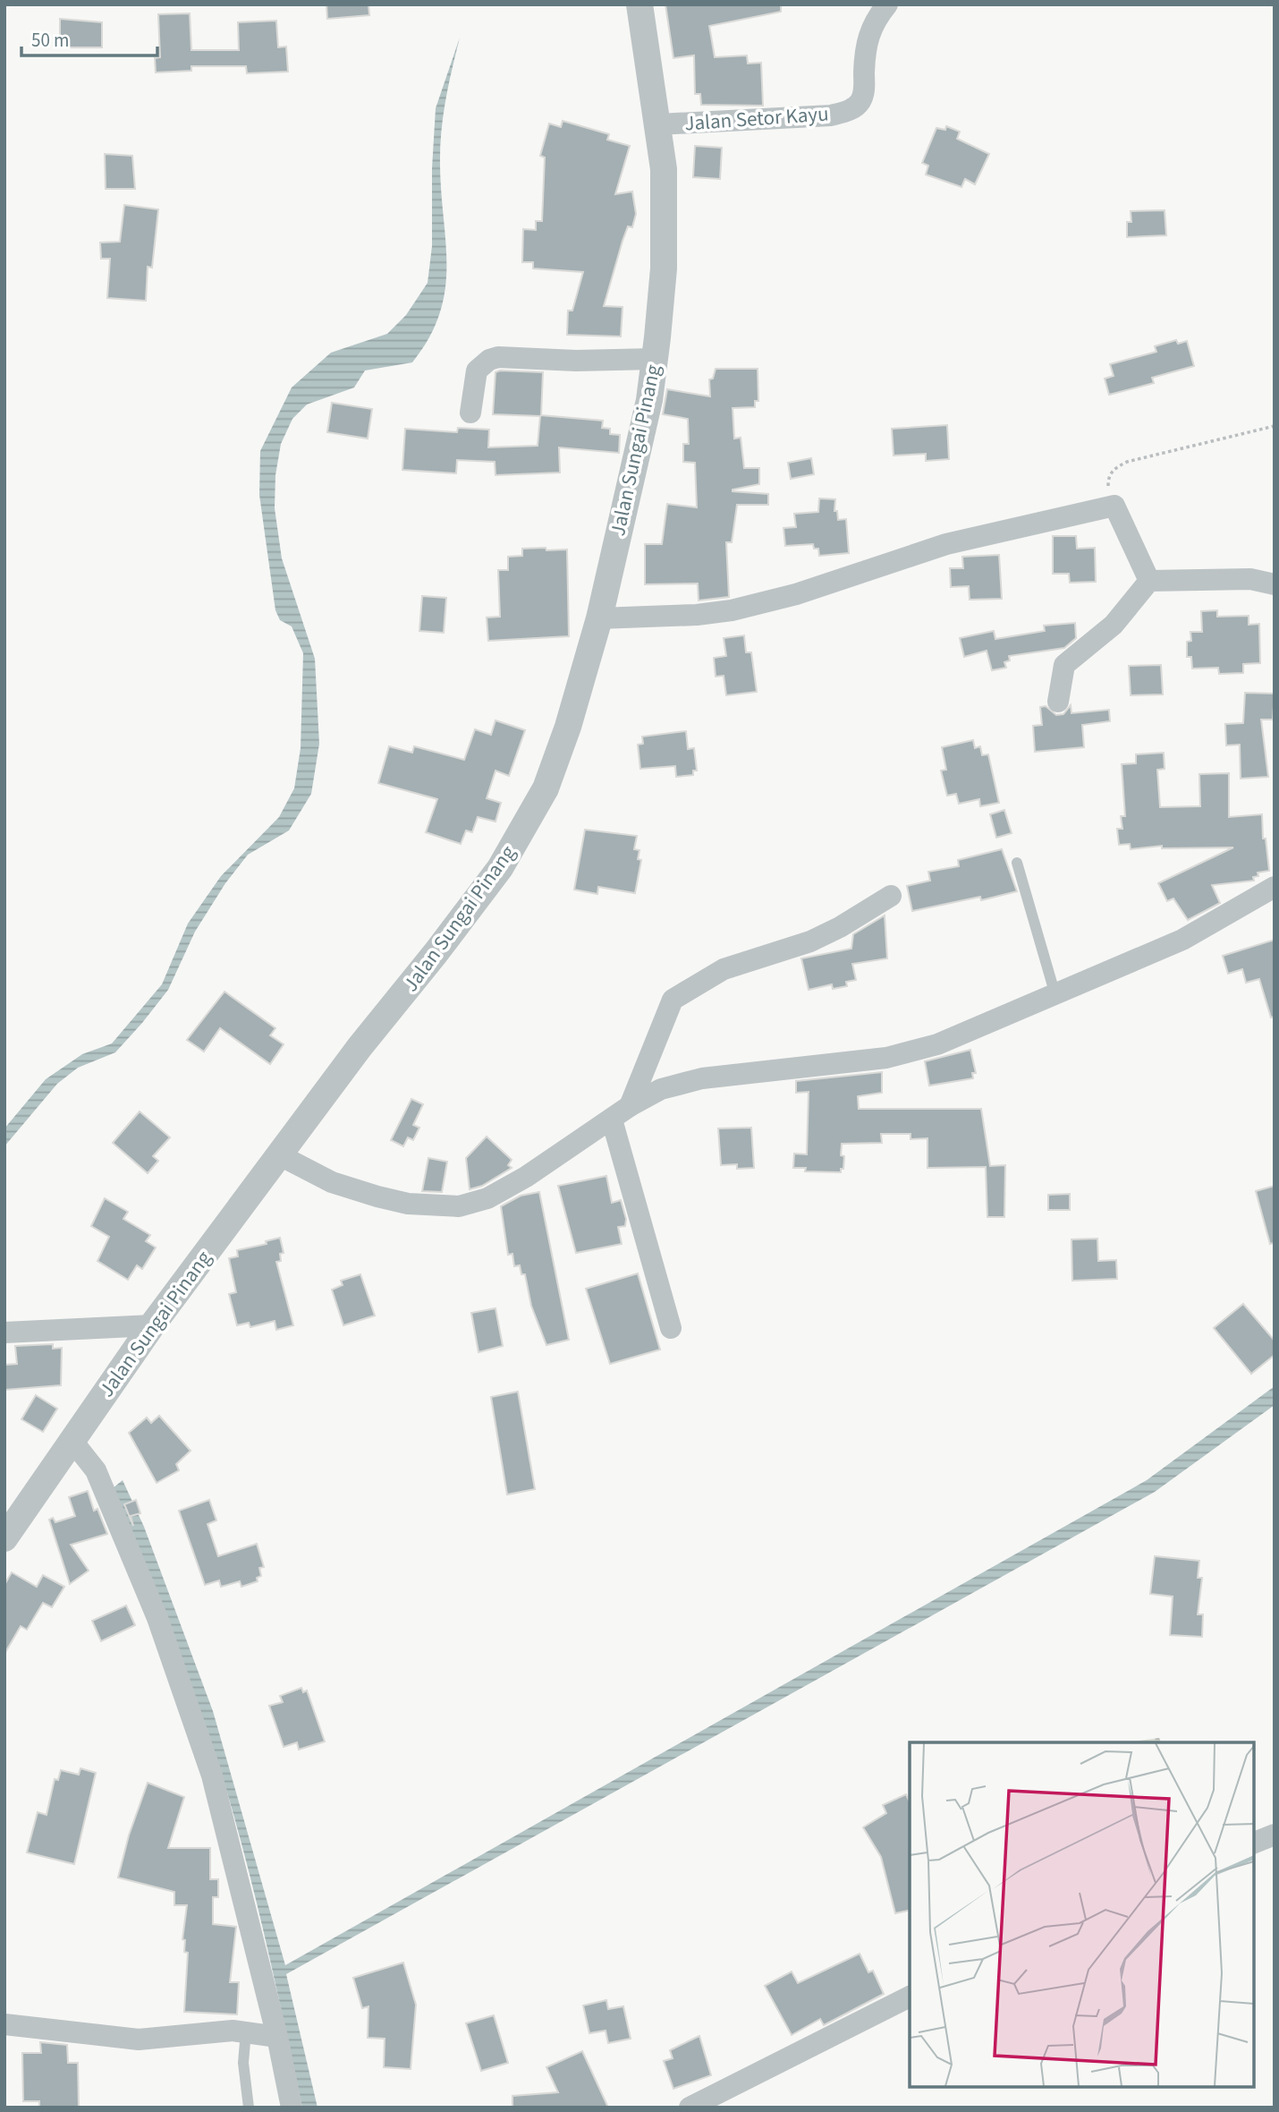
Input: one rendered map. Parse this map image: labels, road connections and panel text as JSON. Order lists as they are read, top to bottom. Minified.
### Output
{"streets":{"street":["Jalan Setor Kayu","Jalan Sungai Pinang"]},"crossings":[["Jalan Setor Kayu","Jalan Sungai Pinang"]],"scale_bar":"50 m"}
